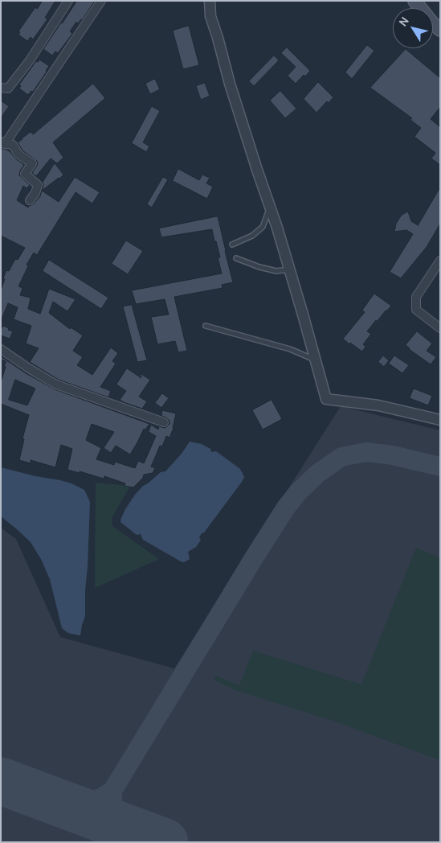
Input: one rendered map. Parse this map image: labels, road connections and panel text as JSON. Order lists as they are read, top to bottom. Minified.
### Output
{"north":"top left"}
